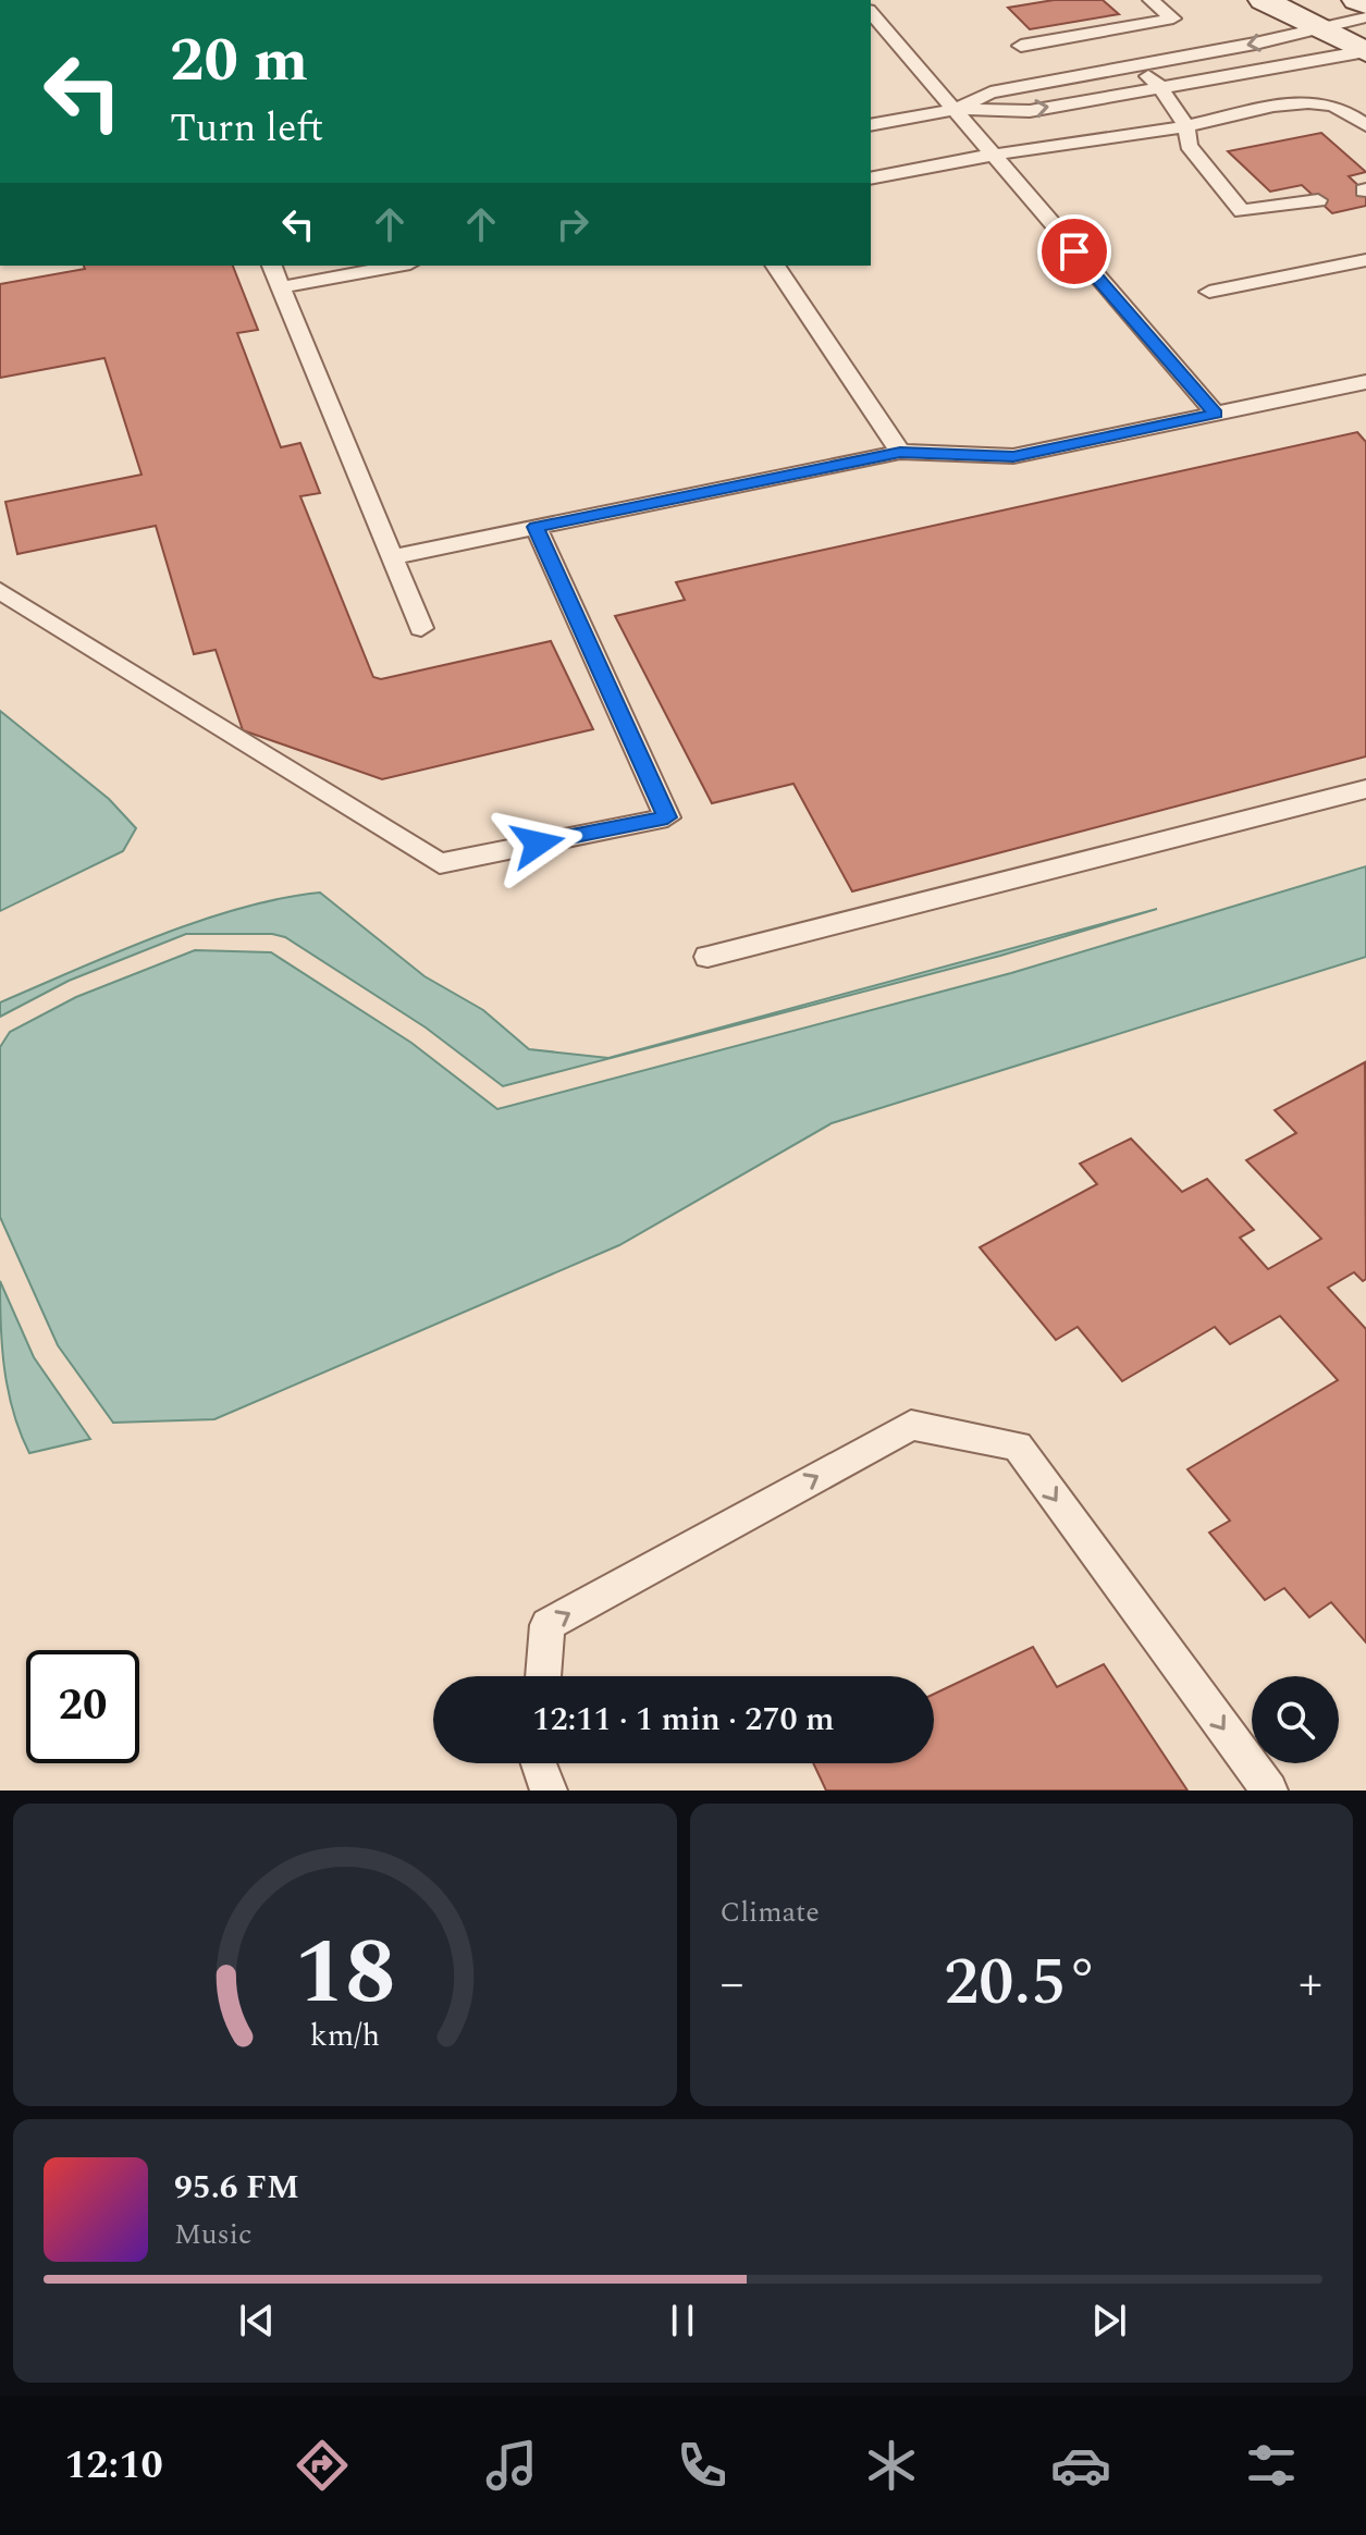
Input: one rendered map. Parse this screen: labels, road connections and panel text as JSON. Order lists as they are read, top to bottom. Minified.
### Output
{"page":{"turn":["20 m","Turn left"],"limit":"20","trip":"12:11 · 1 min · 270 m","tile":"Climate","heat":["−","20.5°","+"],"song":["95.6 FM","Music"],"tabs":"12:10","gauge":["18","km/h"]}}
